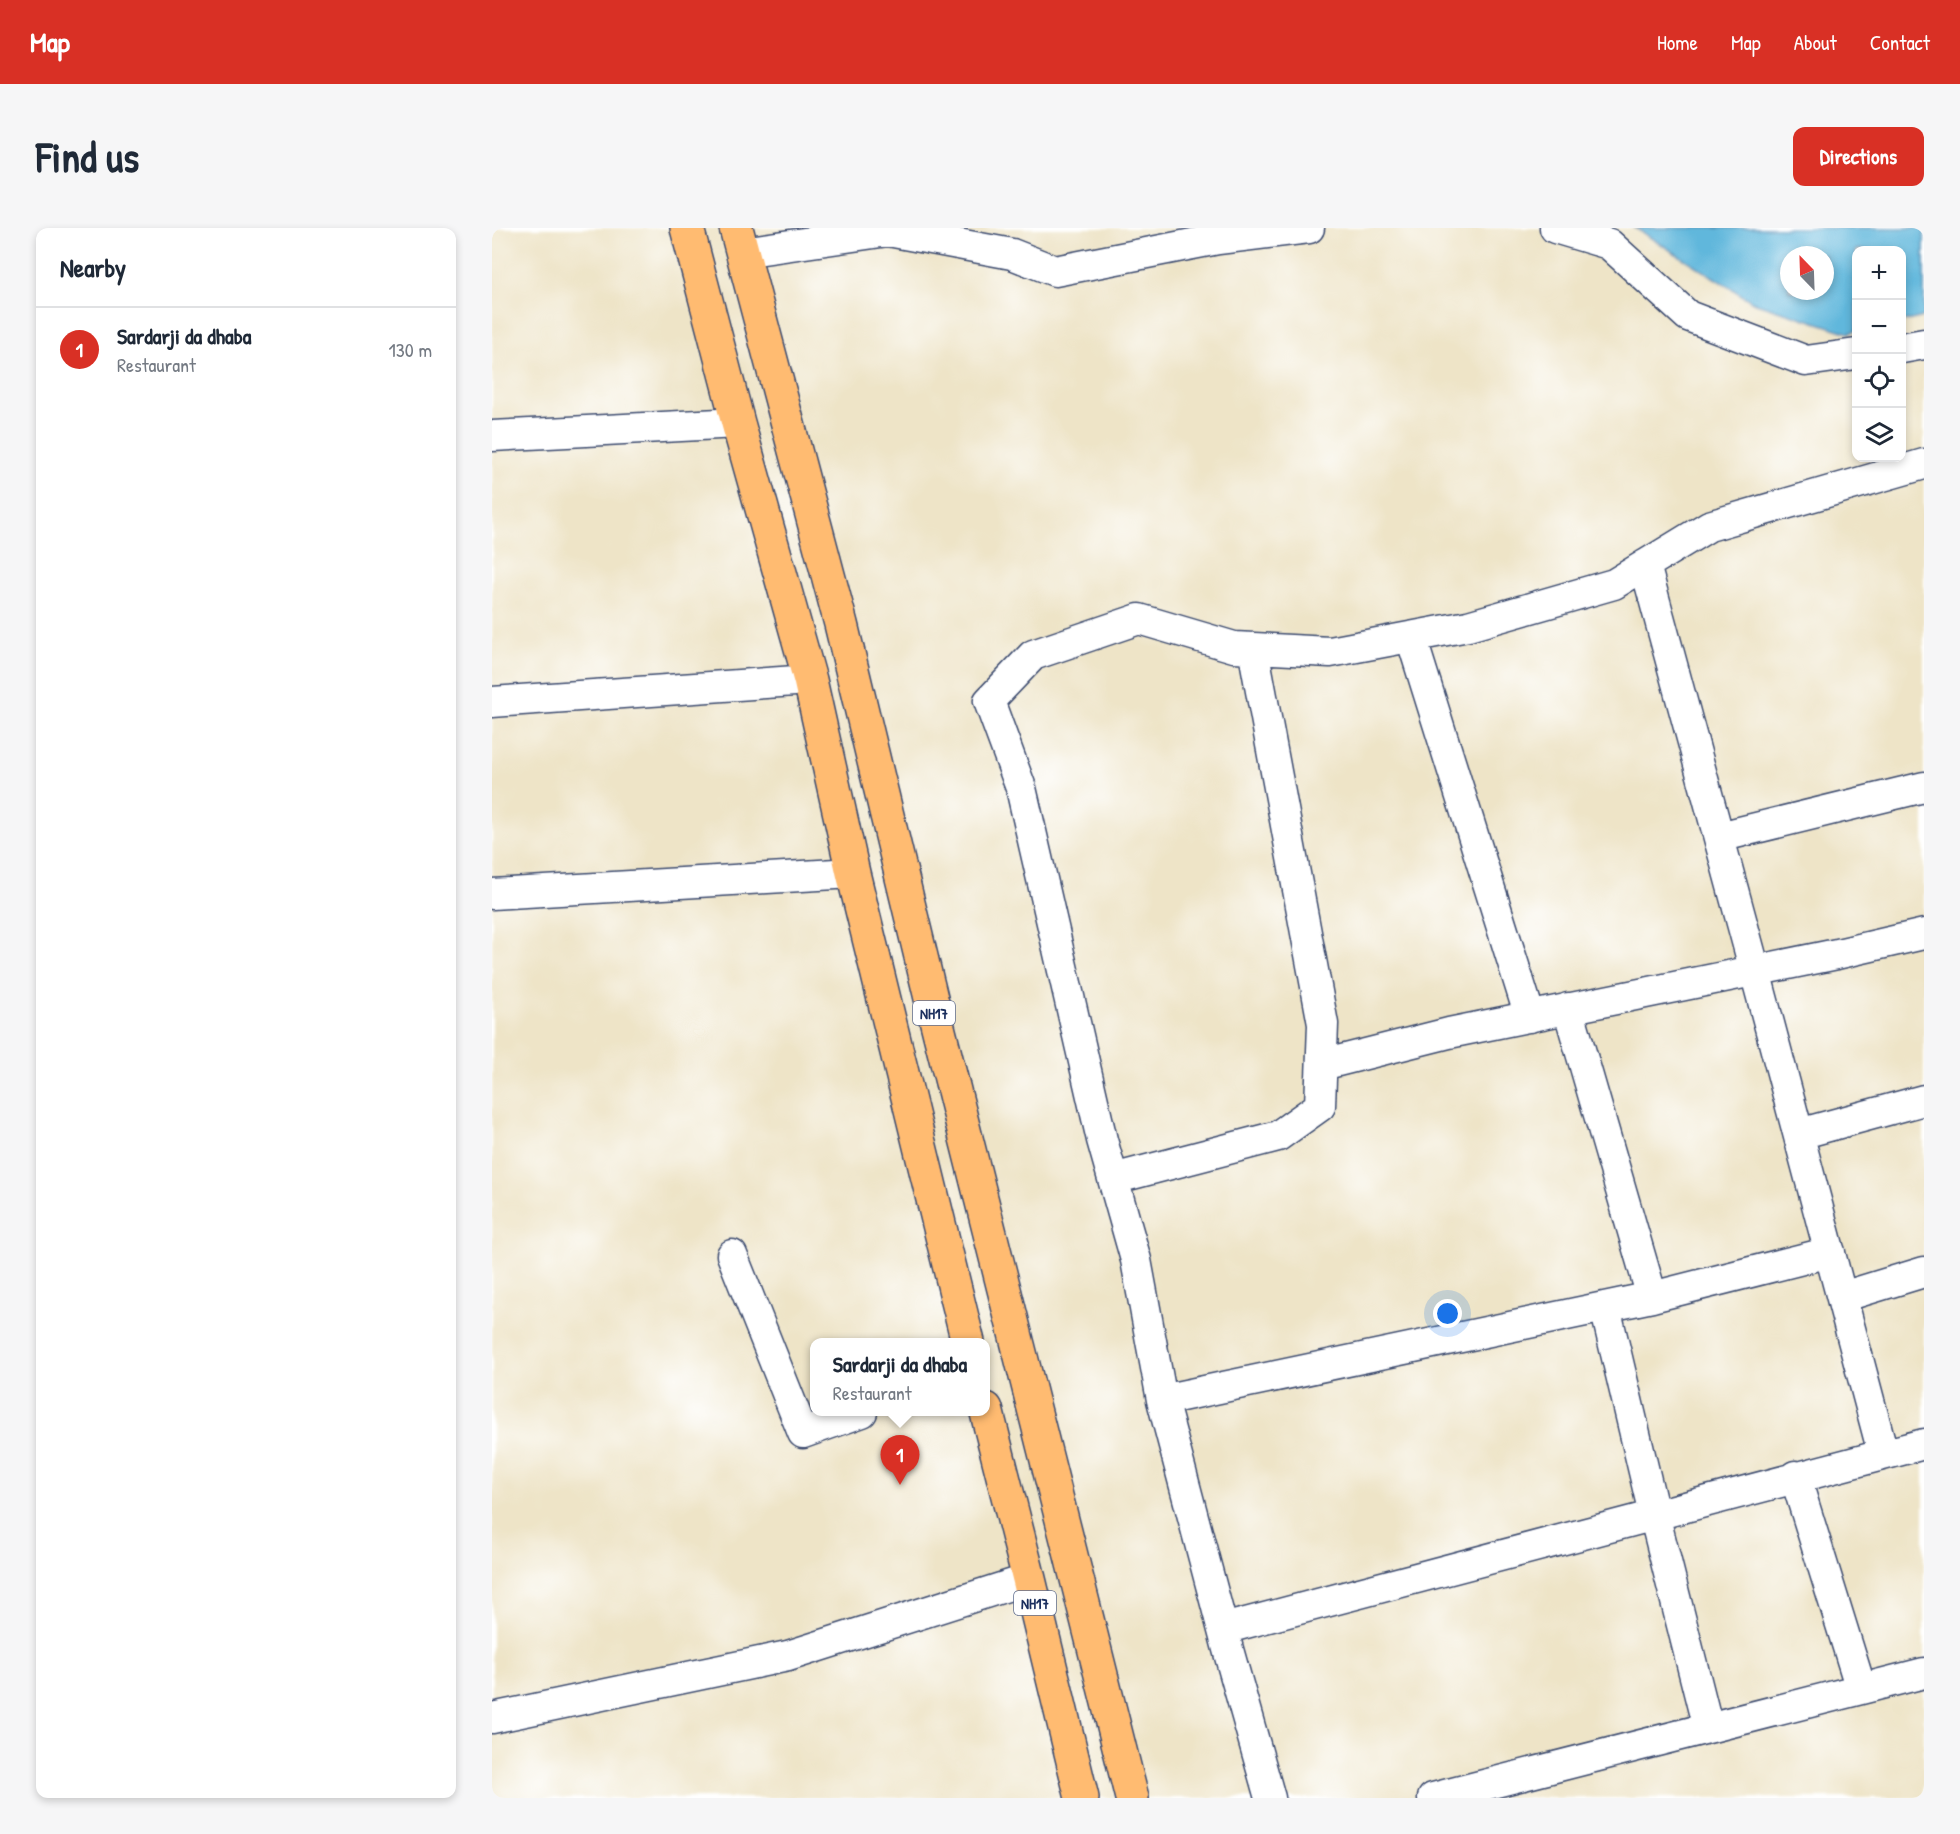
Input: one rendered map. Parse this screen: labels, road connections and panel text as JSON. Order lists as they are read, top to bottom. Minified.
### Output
{"streets":{"highway":["NH17"]},"north":"top left","page":{"header":"Map","nav":["Home","Map","About","Contact"],"buttons":"Directions","title":"Find us","heading":"Nearby","map_buttons":["+","−"],"list":[{"mark":"1","name":"Sardarji da dhaba","note":"Restaurant","value":"130 m"}],"popup":["Sardarji da dhaba","Restaurant"],"pins":"1"}}
